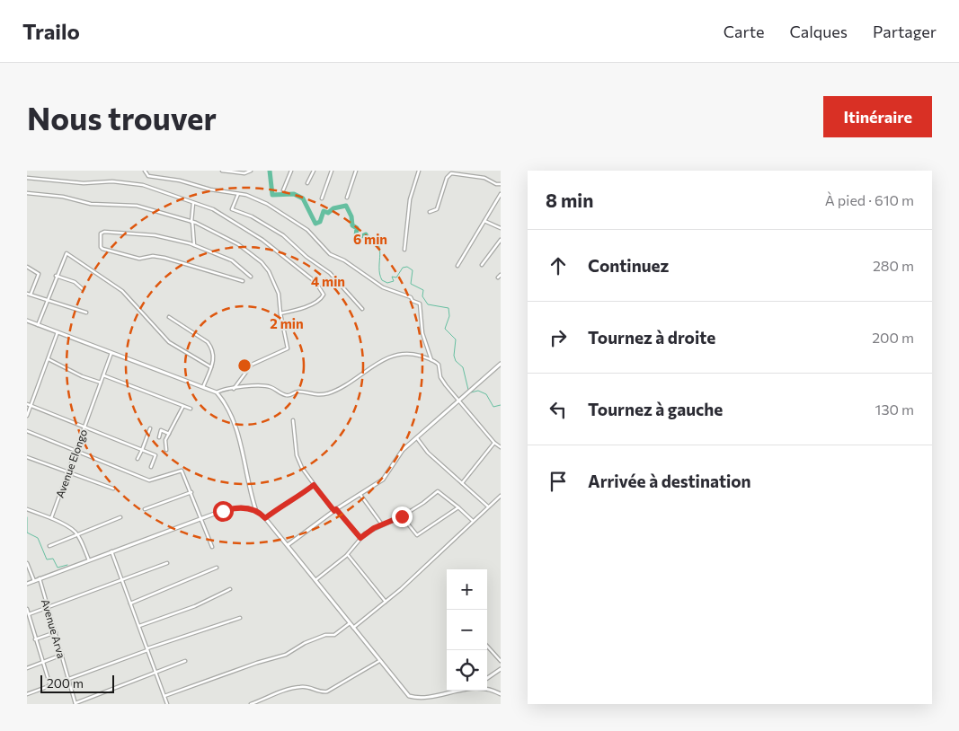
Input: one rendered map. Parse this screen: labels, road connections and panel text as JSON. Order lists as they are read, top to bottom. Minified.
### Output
{"streets":{"street":["Avenue Elongo","Avenue Arva"]},"scale_bar":"200 m","page":{"header":"Trailo","nav":["Carte","Calques","Partager"],"buttons":"Itinéraire","title":"Nous trouver","heading":["8 min","À pied · 610 m"],"list":[["Continuez","280 m"],["Tournez à droite","200 m"],["Tournez à gauche","130 m"],"Arrivée à destination"],"map_buttons":["+","−"],"scale":"200 m"},"rings":["6 min","4 min","2 min"]}
